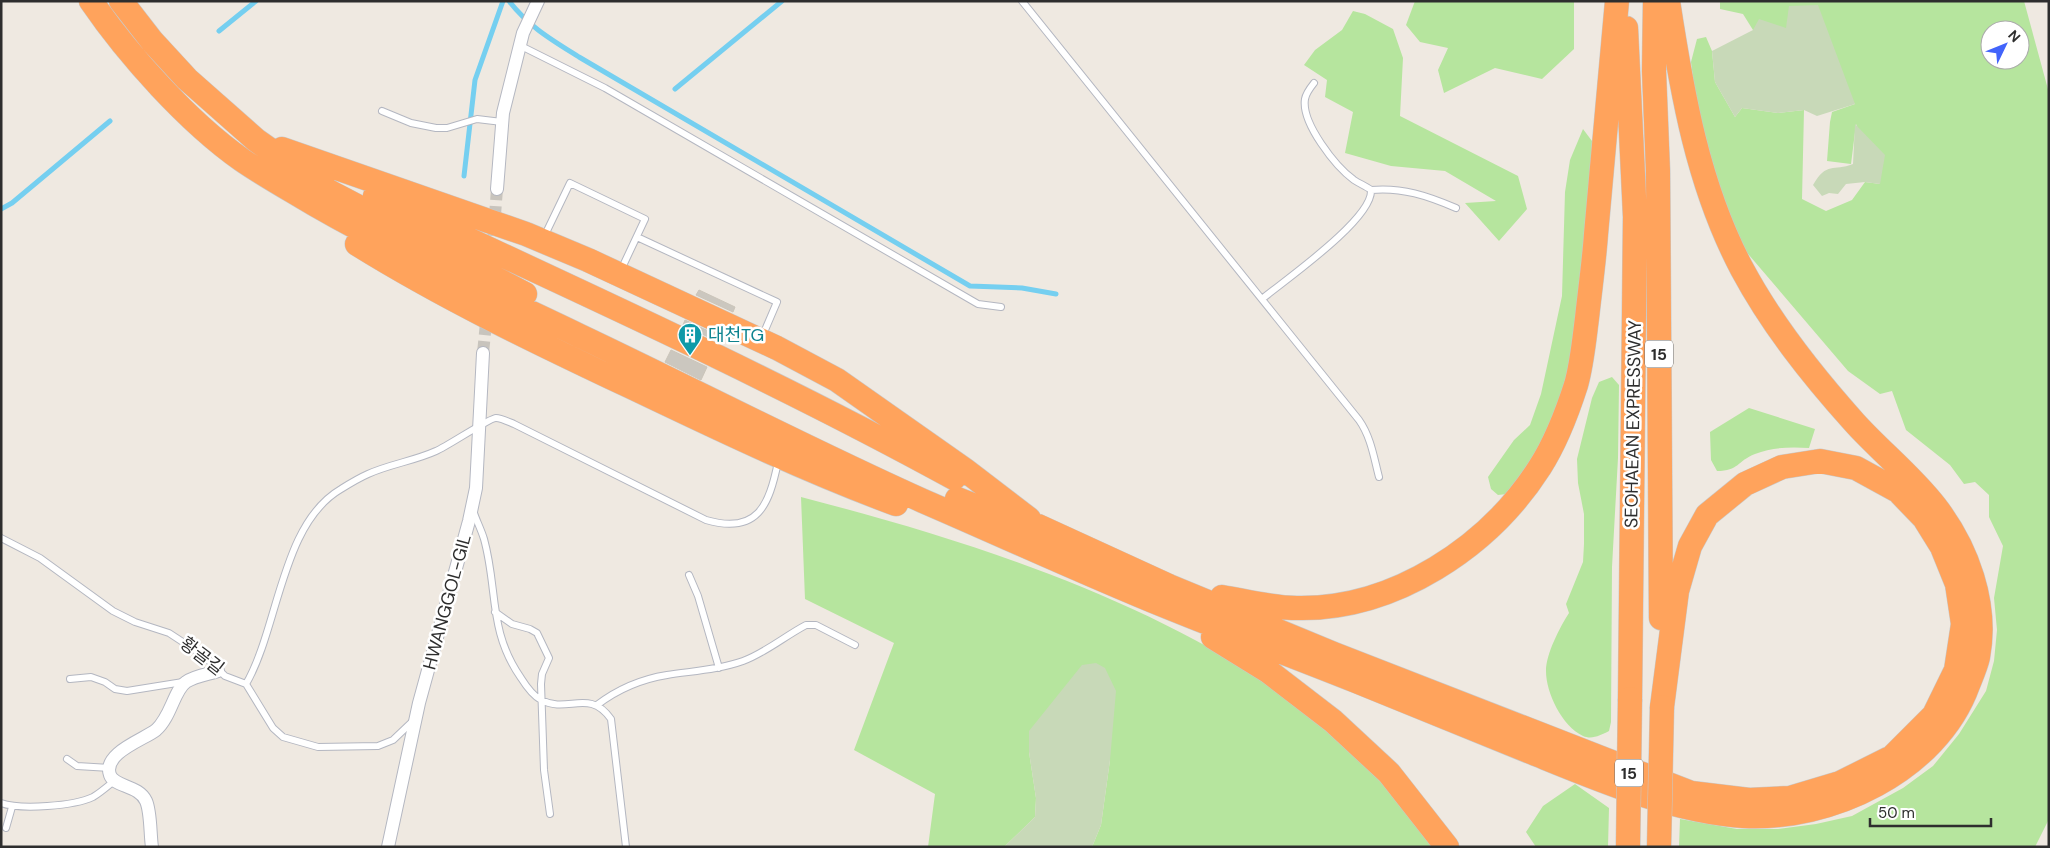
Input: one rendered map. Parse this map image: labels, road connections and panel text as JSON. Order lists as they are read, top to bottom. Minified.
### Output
{"streets":{"highway":["15","SEOHAEAN EXPRESSWAY"],"street":["HWANGGOL-GIL"],"lane":["황골길"]},"places":{"building":["대천TG"]},"scale_bar":"50 m","north":"top right"}
